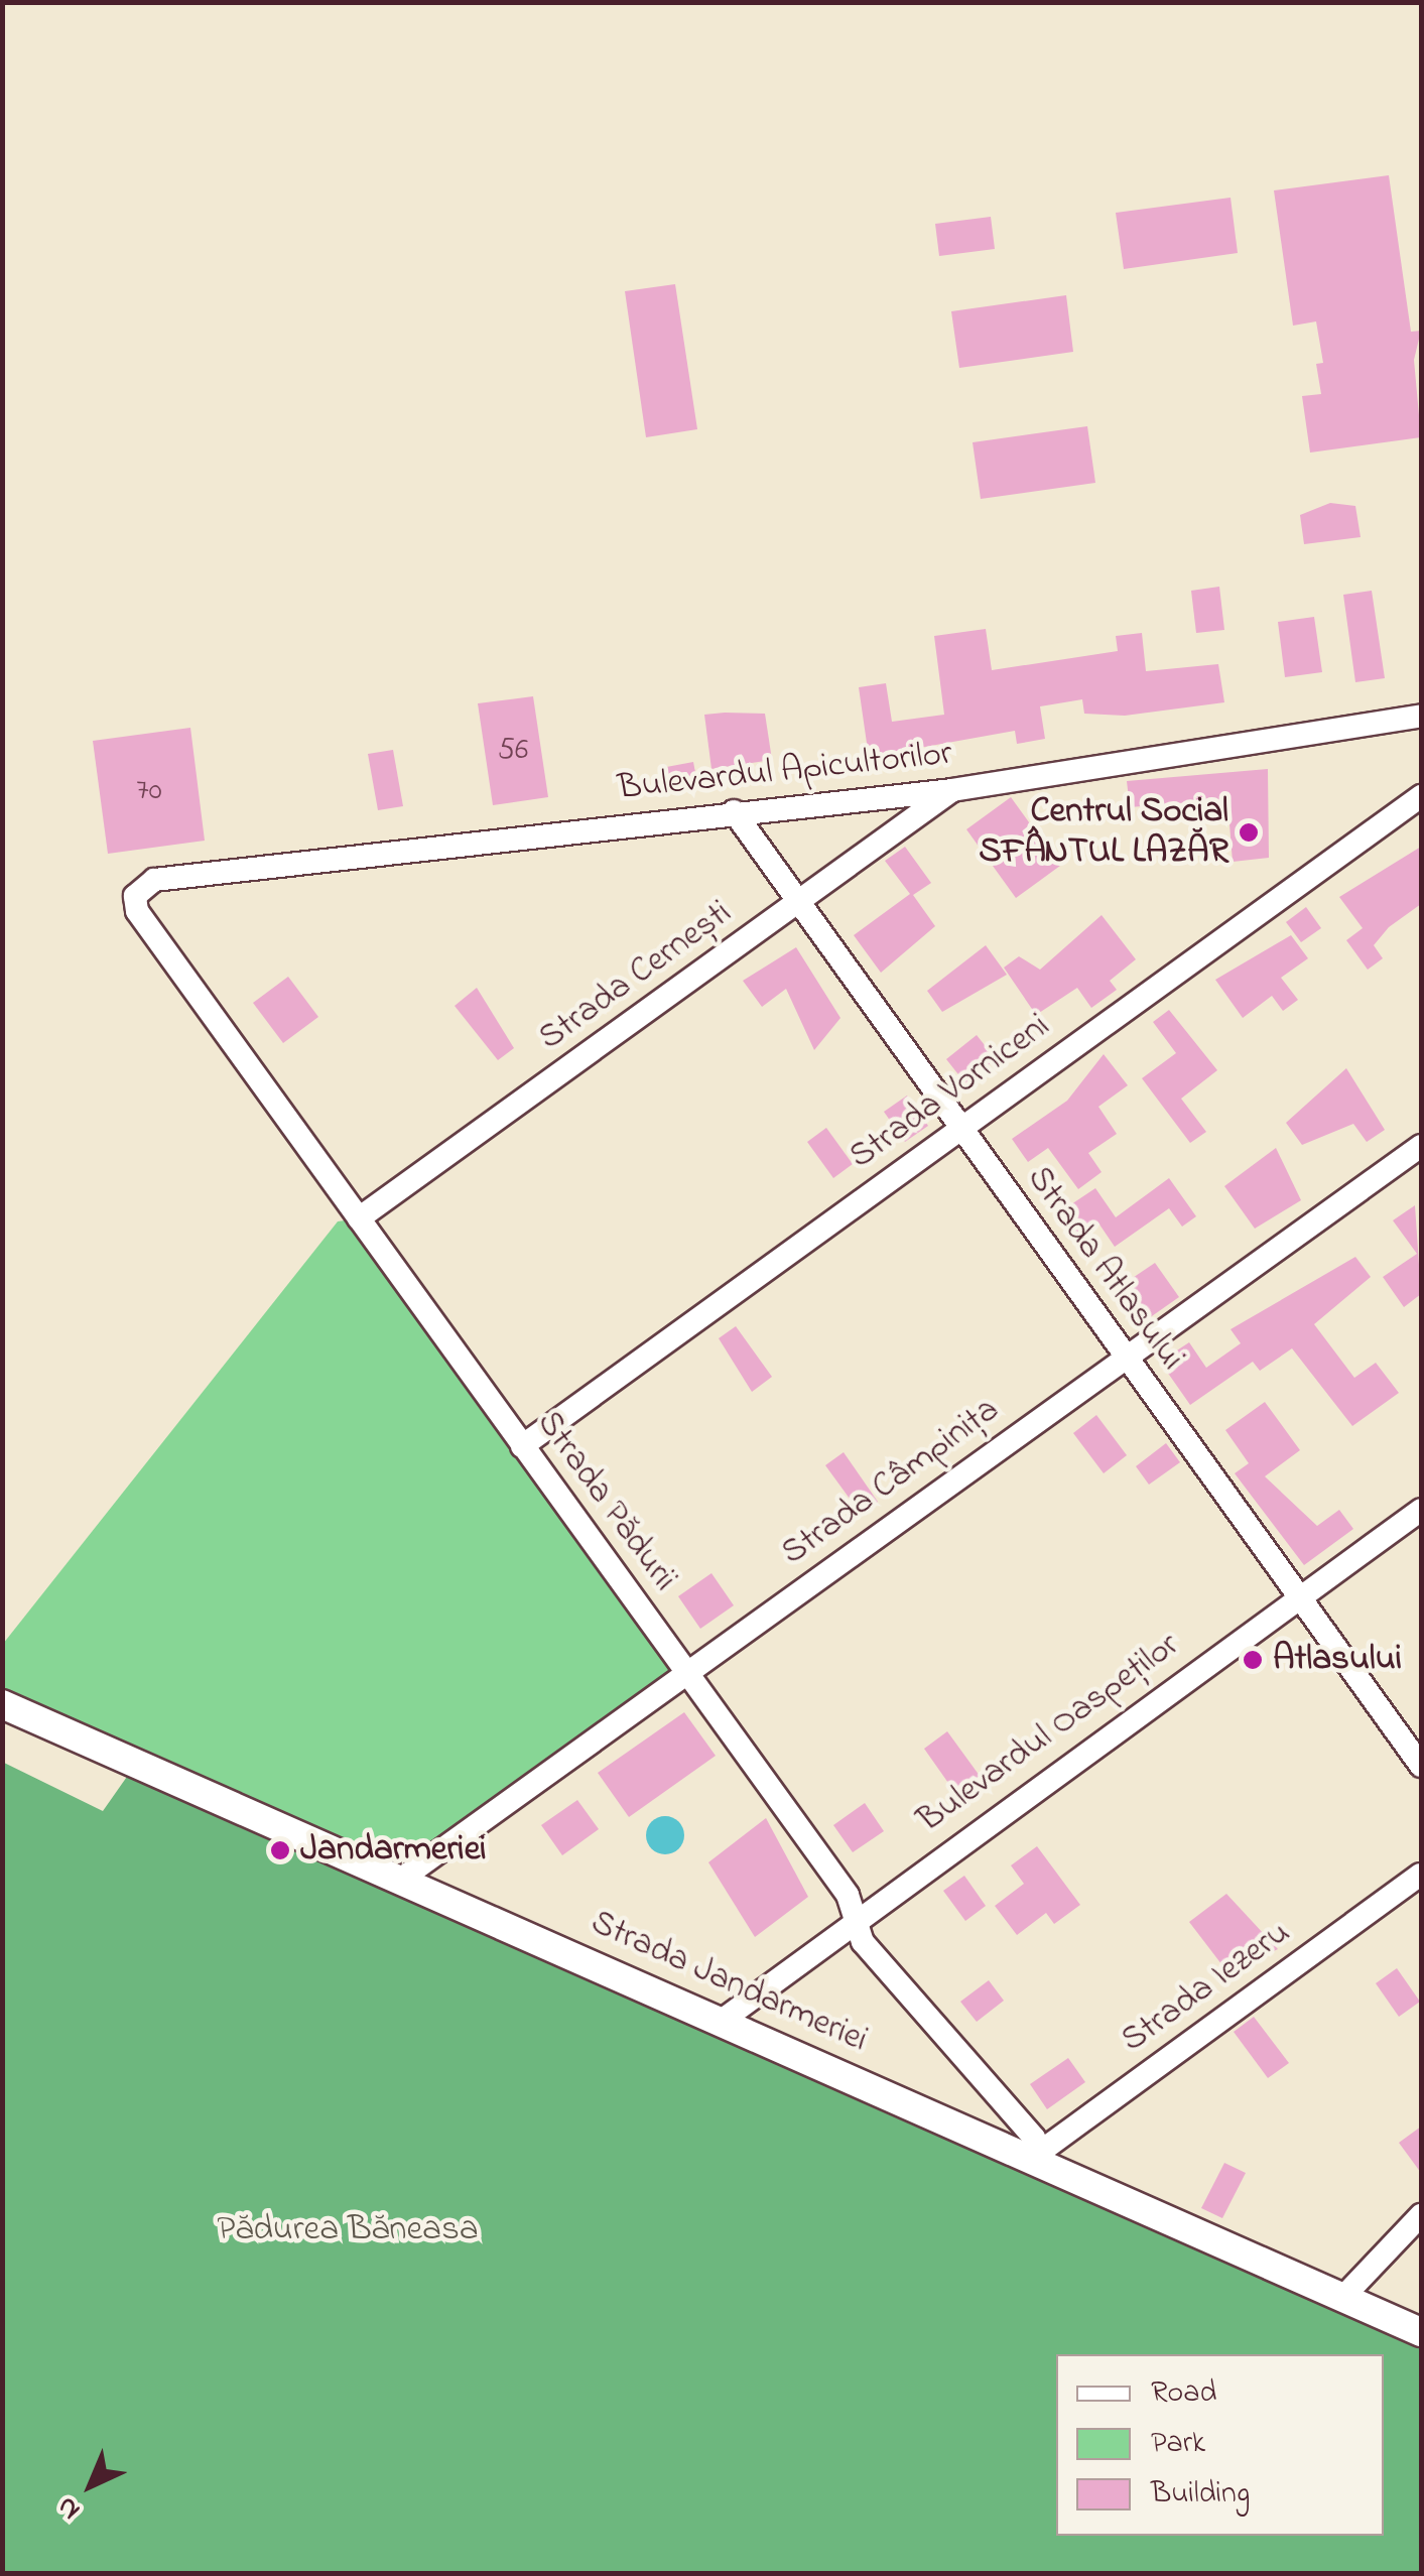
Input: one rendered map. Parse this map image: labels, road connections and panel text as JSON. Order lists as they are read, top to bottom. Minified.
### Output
{"streets":{"street":["Bulevardul Apicultorilor","Strada Cernești","Strada Vorniceni","Strada Atlasului","Strada Câmpinița","Strada Pădurii","Bulevardul Oaspeților","Strada Jandarmeriei","Strada Iezeru"]},"crossings":[["Bulevardul Apicultorilor","Strada Cernești"],["Bulevardul Apicultorilor","Strada Atlasului"],["Bulevardul Apicultorilor","Strada Pădurii"],["Strada Cernești","Strada Atlasului"],["Strada Cernești","Strada Pădurii"],["Strada Vorniceni","Strada Atlasului"],["Strada Vorniceni","Strada Pădurii"],["Strada Atlasului","Strada Câmpinița"],["Strada Atlasului","Bulevardul Oaspeților"],["Strada Câmpinița","Strada Pădurii"],["Strada Câmpinița","Strada Jandarmeriei"],["Strada Pădurii","Bulevardul Oaspeților"],["Strada Pădurii","Strada Jandarmeriei"],["Strada Pădurii","Strada Iezeru"],["Bulevardul Oaspeților","Strada Jandarmeriei"],["Strada Jandarmeriei","Strada Iezeru"]],"parks":["Pădurea Băneasa"],"places":["Centrul Social SFÂNTUL LAZĂR","Atlasului","Jandarmeriei"],"house_numbers":["56","70"],"legend":["Road","Park","Building"],"north":"bottom left"}
